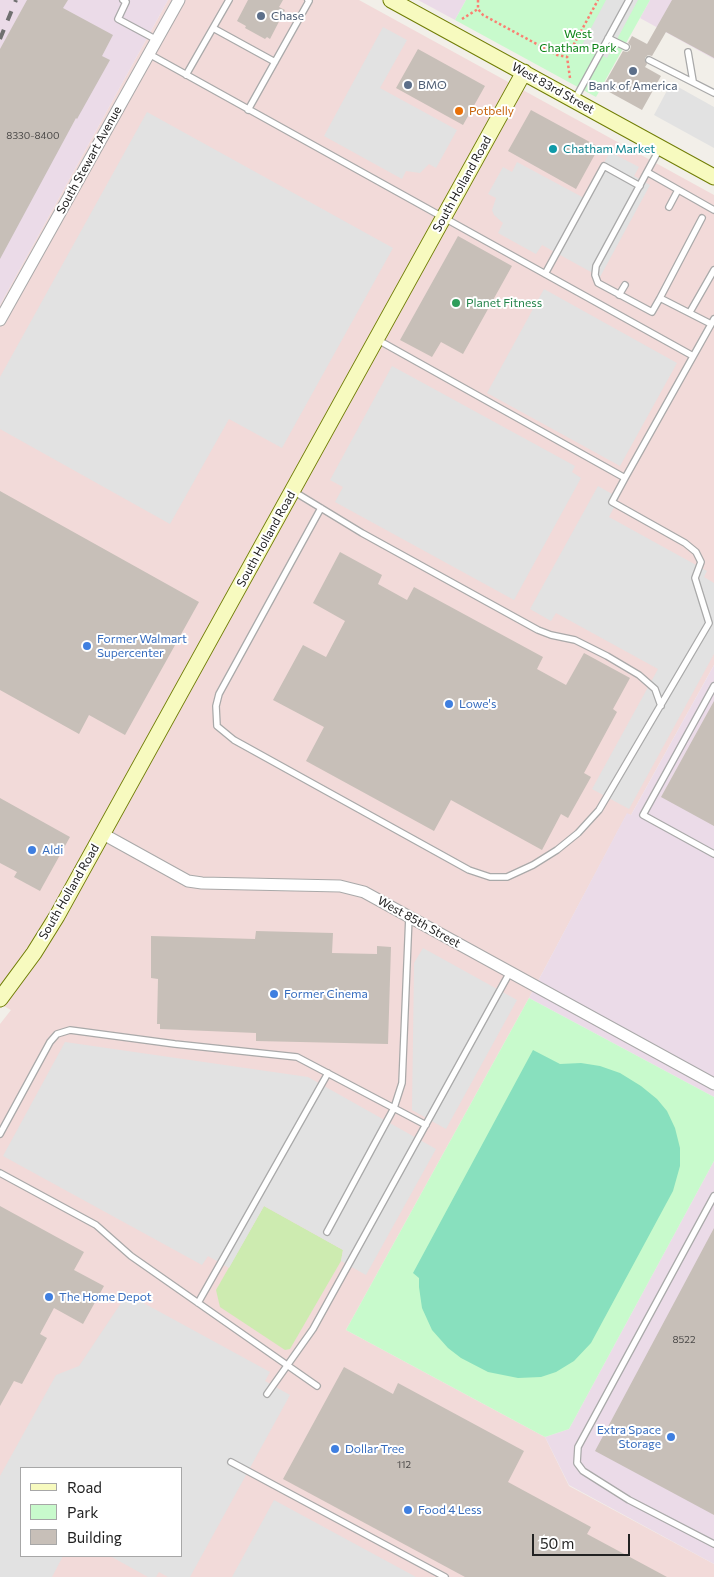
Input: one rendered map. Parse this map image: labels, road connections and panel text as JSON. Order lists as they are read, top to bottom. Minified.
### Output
{"streets":{"main road":["West 83rd Street","South Holland Road"],"street":["South Stewart Avenue","West 85th Street"]},"crossings":[["West 83rd Street","South Holland Road"],["South Holland Road","West 85th Street"]],"parks":["West Chatham Park"],"places":["Chase","Bank of America","BMO","Potbelly","Chatham Market","Planet Fitness","Former Walmart Supercenter","Lowe's","Aldi","Former Cinema","The Home Depot","Extra Space Storage","Dollar Tree","Food 4 Less"],"house_numbers":["8330-8400","8522","112"],"legend":["Road","Park","Building"],"scale_bar":"50 m"}
